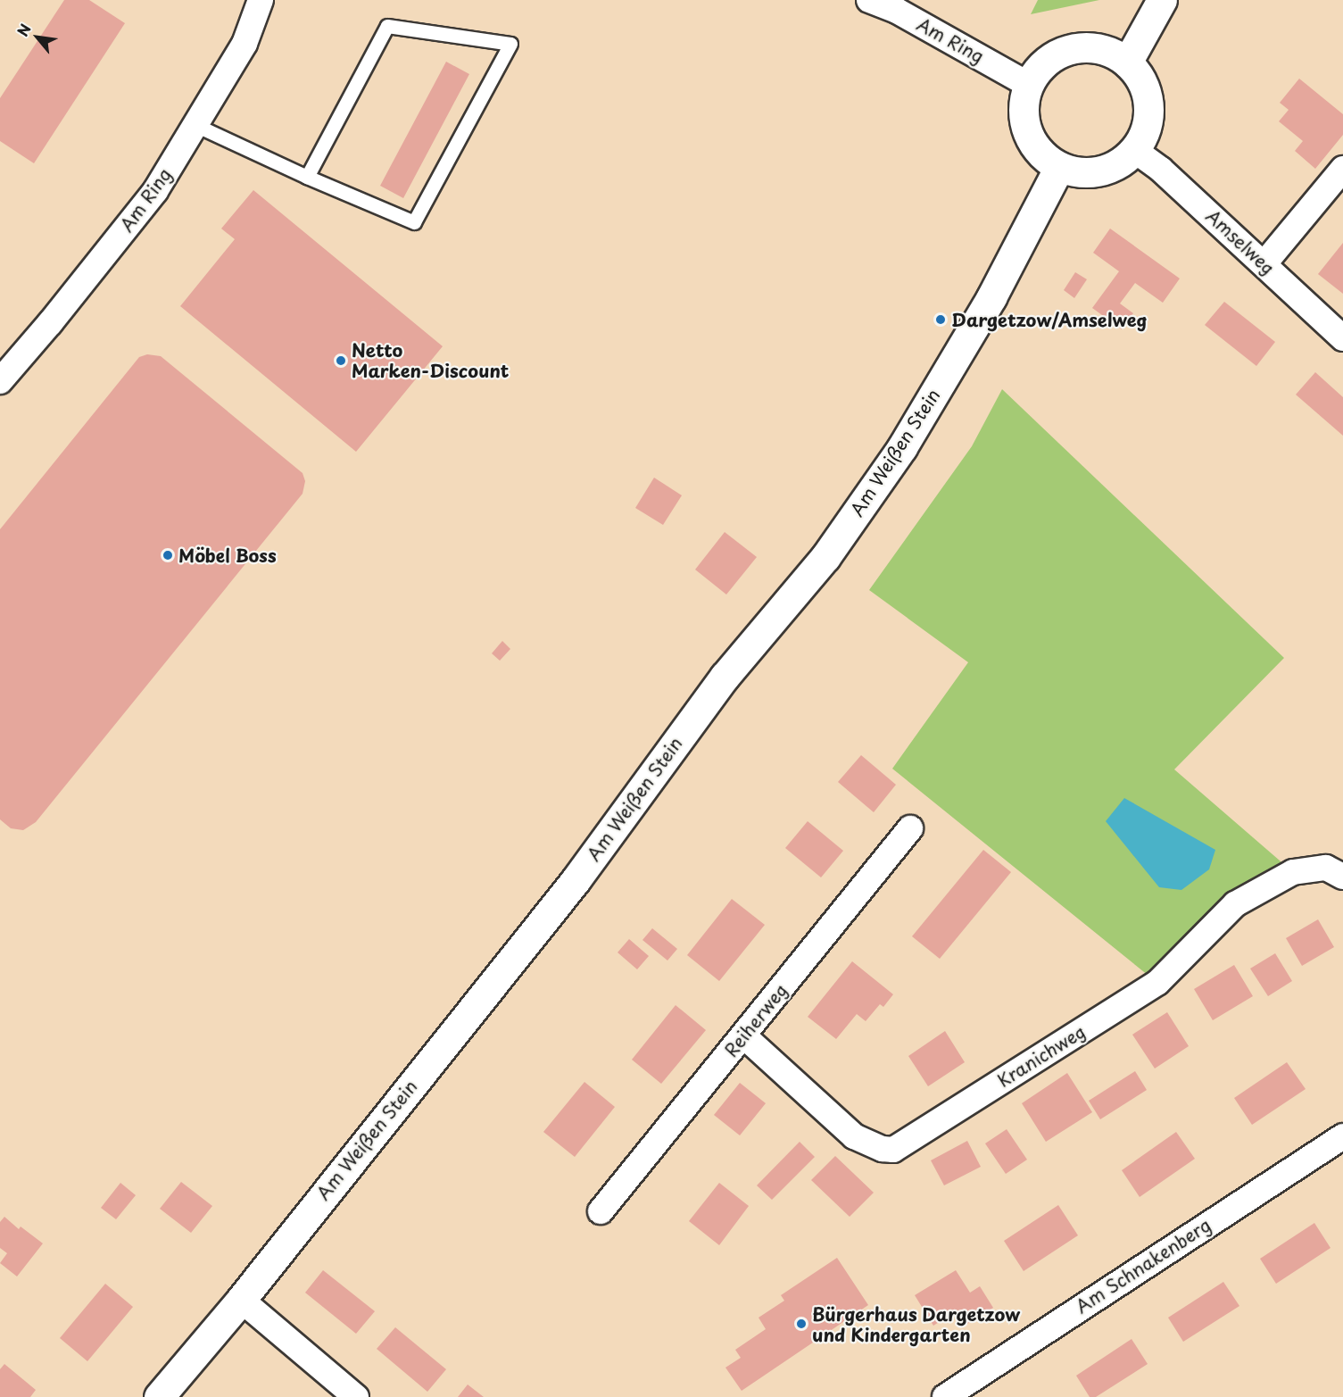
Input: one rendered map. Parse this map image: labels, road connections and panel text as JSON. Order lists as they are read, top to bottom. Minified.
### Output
{"streets":{"street":["Am Ring","Amselweg","Am Weißen Stein","Reiherweg","Kranichweg","Am Schnakenberg"]},"crossings":[["Am Ring","Amselweg"],["Am Ring","Am Weißen Stein"],["Amselweg","Am Weißen Stein"],["Reiherweg","Kranichweg"]],"places":["Dargetzow/Amselweg","Netto Marken-Discount","Möbel Boss","Bürgerhaus Dargetzow und Kindergarten"],"north":"top left"}
